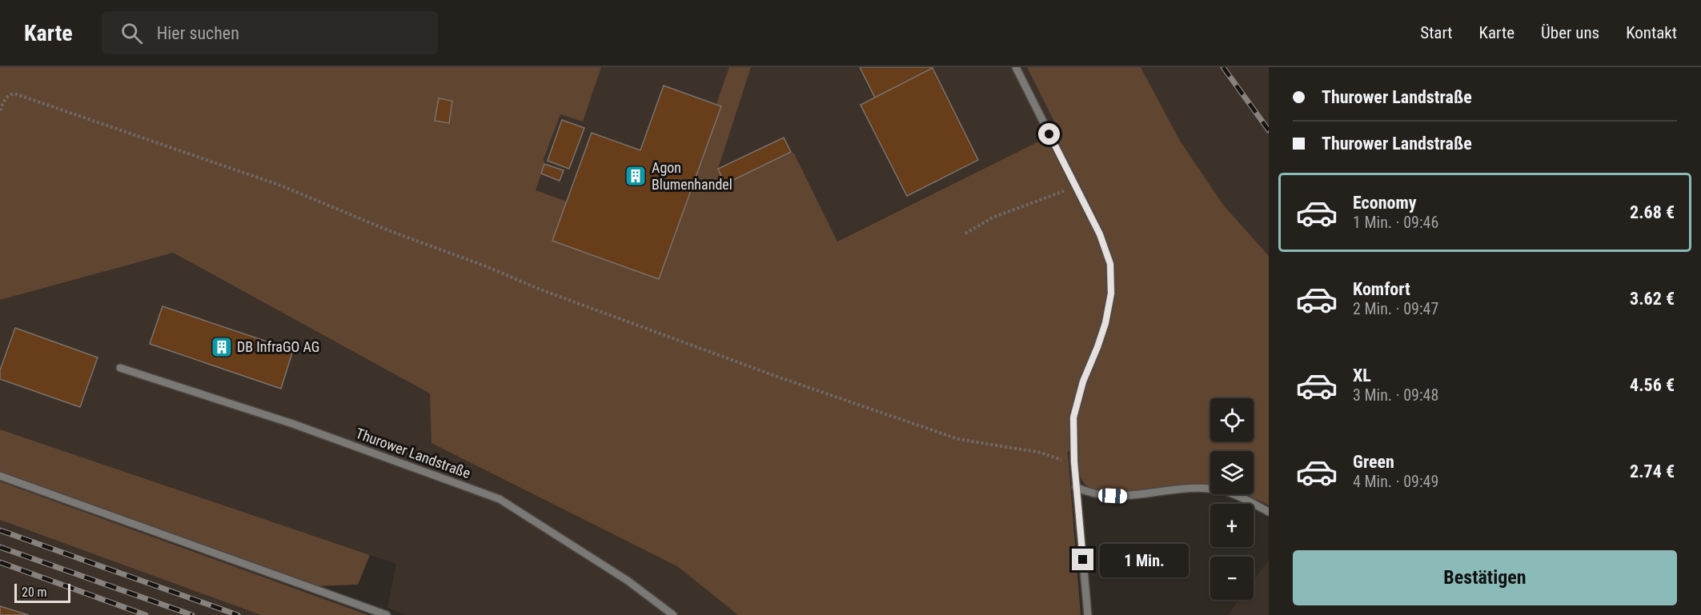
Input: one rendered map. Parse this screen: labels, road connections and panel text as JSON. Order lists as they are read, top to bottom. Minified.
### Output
{"streets":{"lane":["Thurower Landstraße"]},"places":{"building":["Agon Blumenhandel","DB InfraGO AG"]},"scale_bar":"20 m","page":{"header":"Karte","search":"Hier suchen","nav":["Start","Karte","Über uns","Kontakt"],"banner":["Thurower Landstraße","Thurower Landstraße"],"list":[{"name":"Economy","note":"1 Min. · 09:46","value":"2.68 €"},{"name":"Komfort","note":"2 Min. · 09:47","value":"3.62 €"},{"name":"XL","note":"3 Min. · 09:48","value":"4.56 €"},{"name":"Green","note":"4 Min. · 09:49","value":"2.74 €"}],"map_buttons":["+","−"],"buttons":"Bestätigen","bubble":"1 Min.","scale":"20 m"}}
